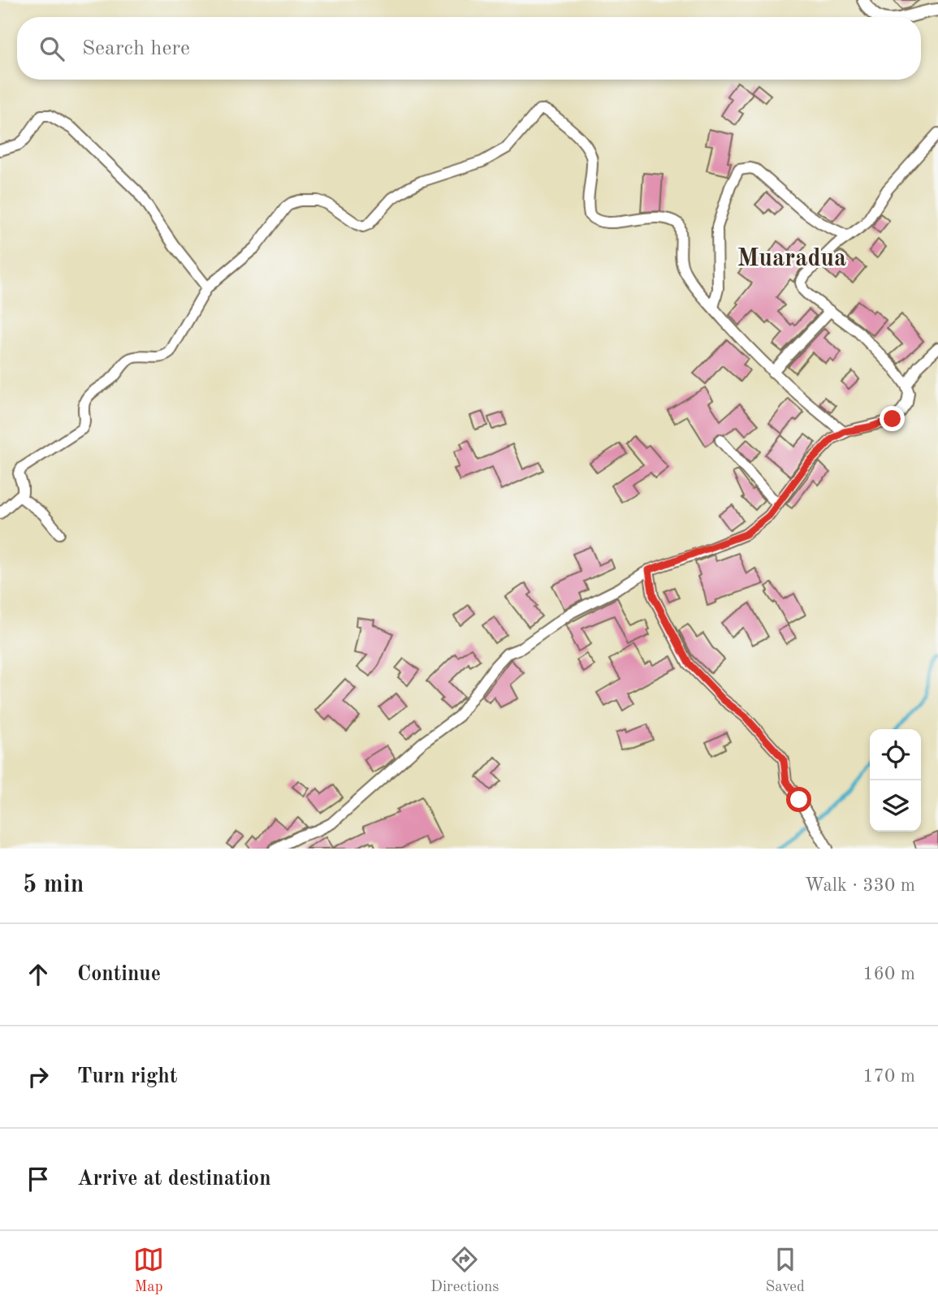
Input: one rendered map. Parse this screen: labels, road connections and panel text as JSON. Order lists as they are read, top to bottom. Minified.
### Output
{"districts":["Muaradua"],"page":{"search":"Search here","heading":["5 min","Walk · 330 m"],"list":[["Continue","160 m"],["Turn right","170 m"],"Arrive at destination"],"nav":["Map","Directions","Saved"]}}
